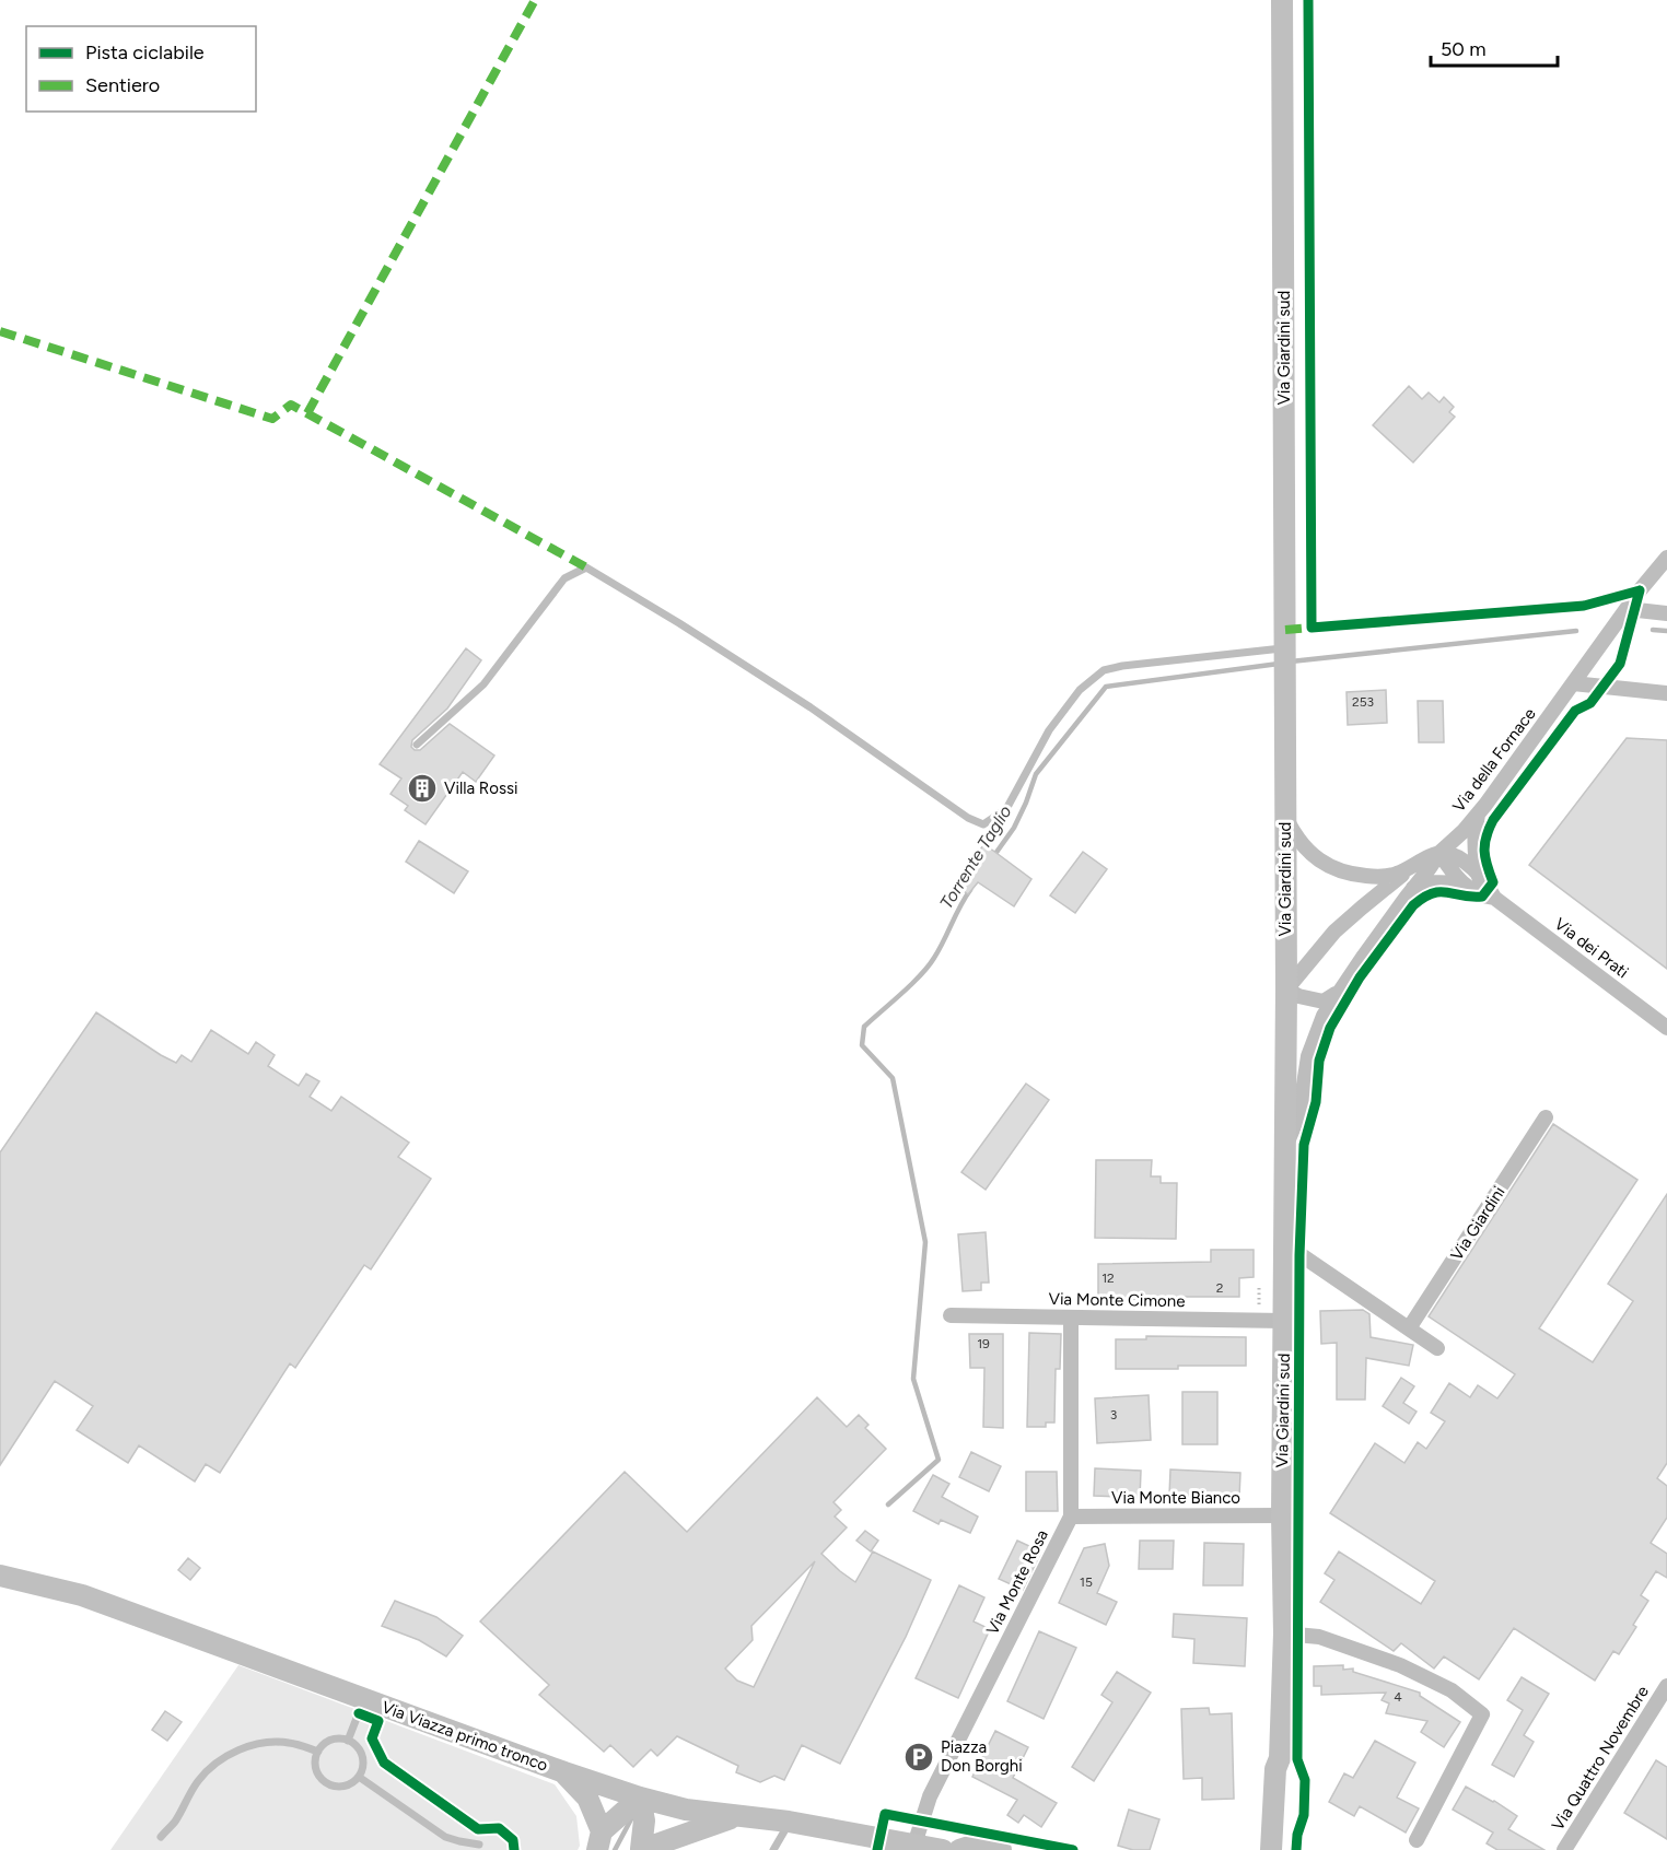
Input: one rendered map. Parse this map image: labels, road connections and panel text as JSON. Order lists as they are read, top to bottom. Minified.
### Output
{"streets":{"main road":["Via Giardini sud","Via Viazza primo tronco"],"street":["Via della Fornace","Via dei Prati","Via Giardini","Via Monte Cimone","Via Monte Bianco","Via Monte Rosa","Via Quattro Novembre"]},"crossings":[["Via Giardini sud","Via Monte Cimone"],["Via Giardini sud","Via Monte Bianco"],["Via Monte Cimone","Via Monte Rosa"],["Via Monte Bianco","Via Monte Rosa"],["Via Monte Rosa","Via Viazza primo tronco"]],"water":["Torrente Taglio"],"places":{"building":["Villa Rossi"],"parking":["Piazza Don Borghi"]},"house_numbers":["253","12","2","19","3","15","4"],"legend":["Pista ciclabile","Sentiero"],"scale_bar":"50 m"}
